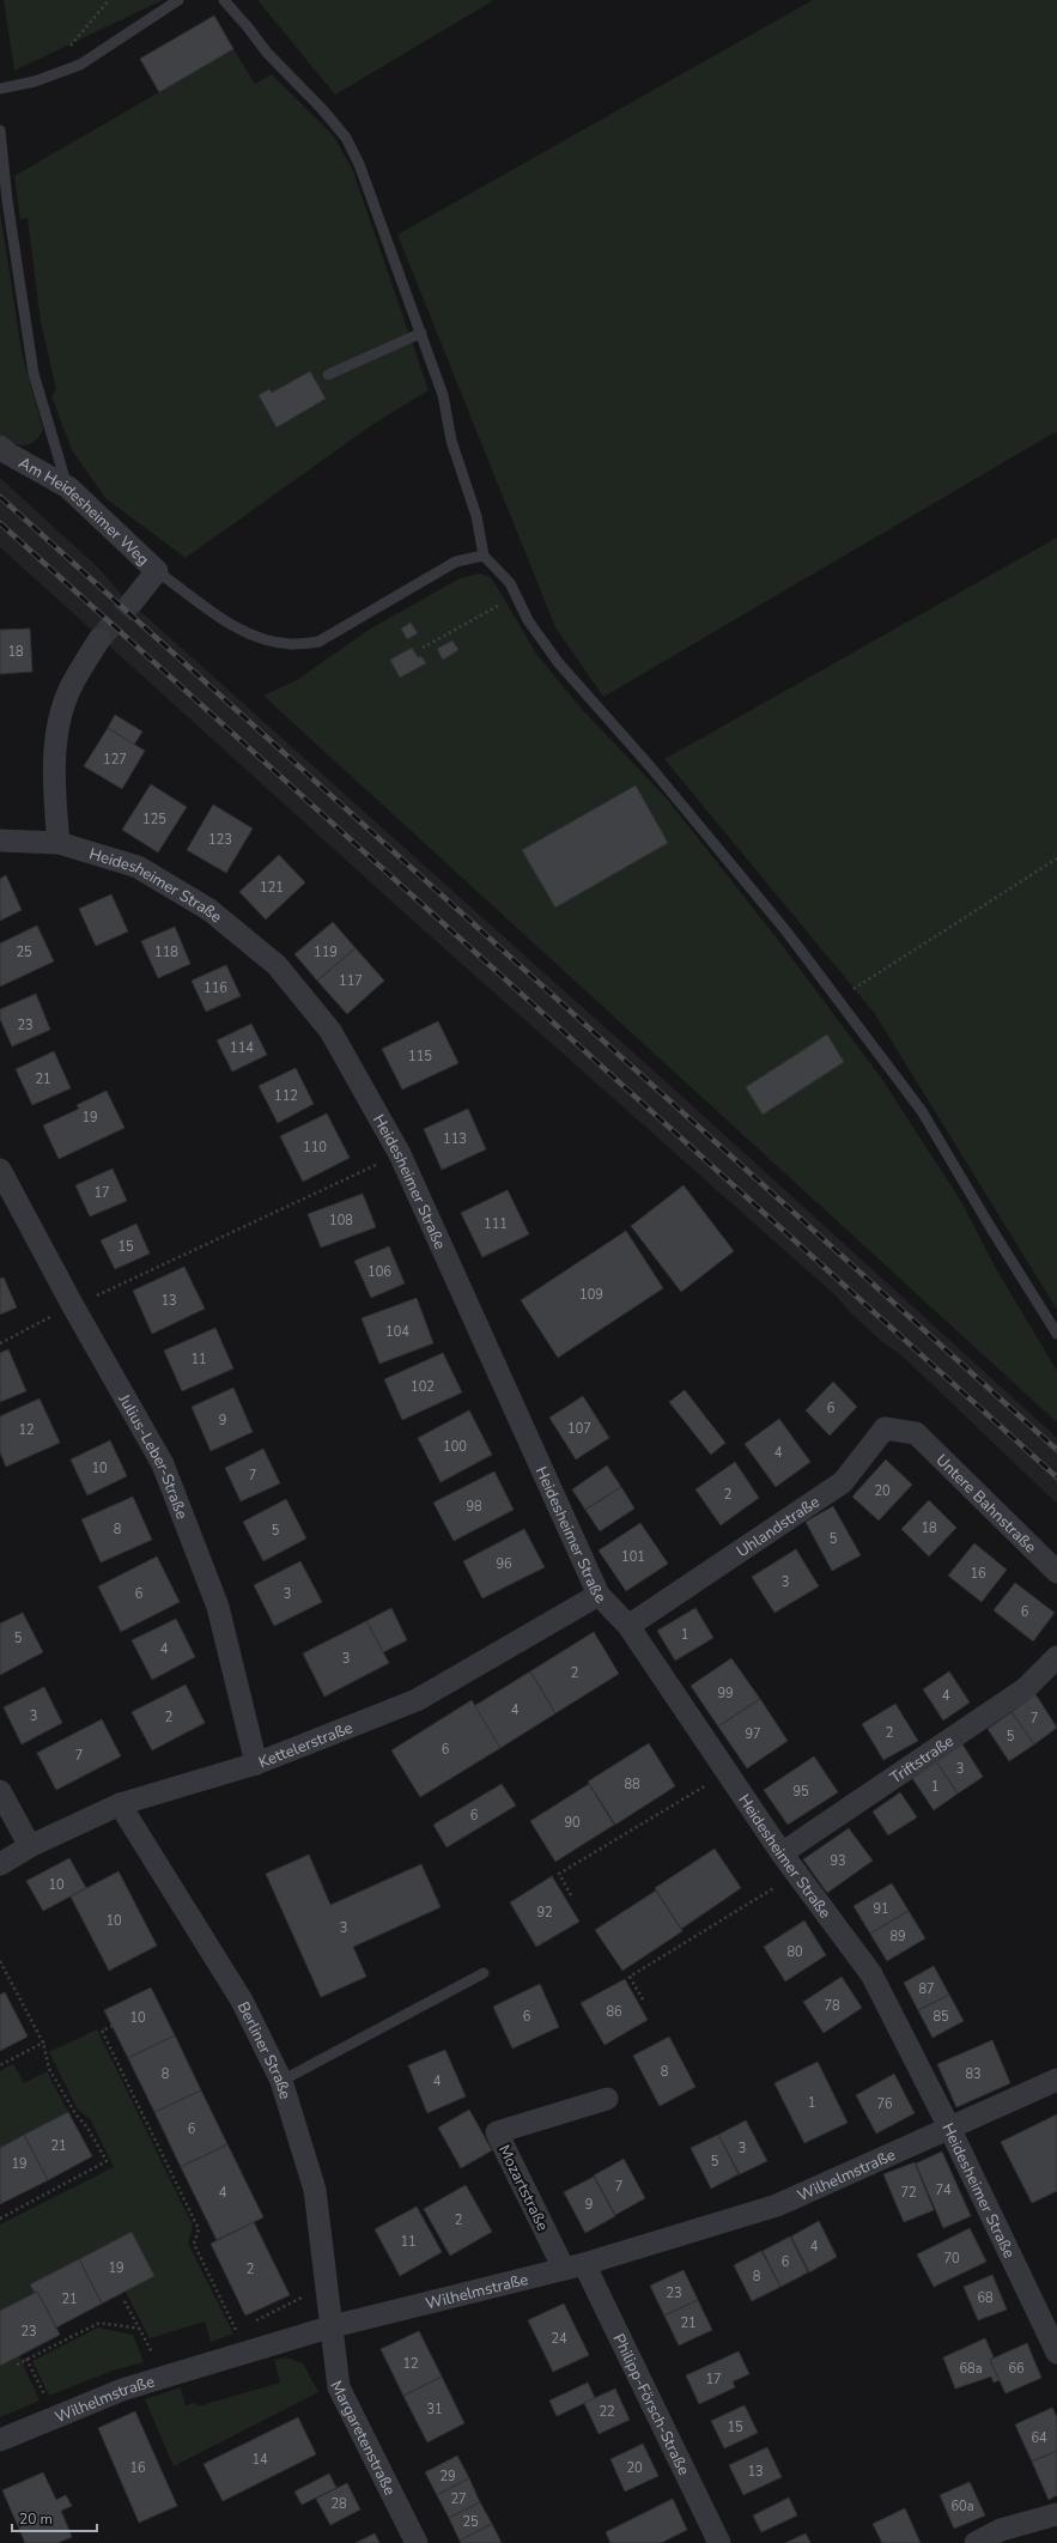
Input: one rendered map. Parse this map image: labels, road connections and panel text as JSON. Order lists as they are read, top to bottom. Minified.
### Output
{"streets":{"street":["Am Heidesheimer Weg","Heidesheimer Straße","Julius-Leber-Straße","Untere Bahnstraße","Uhlandstraße","Kettelerstraße","Triftstraße","Berliner Straße","Wilhelmstraße","Mozartstraße","Philipp-Försch-Straße","Margaretenstraße"]},"crossings":[["Heidesheimer Straße","Uhlandstraße"],["Heidesheimer Straße","Kettelerstraße"],["Heidesheimer Straße","Triftstraße"],["Heidesheimer Straße","Wilhelmstraße"],["Julius-Leber-Straße","Kettelerstraße"],["Untere Bahnstraße","Uhlandstraße"],["Kettelerstraße","Berliner Straße"],["Berliner Straße","Wilhelmstraße"],["Berliner Straße","Margaretenstraße"],["Wilhelmstraße","Mozartstraße"],["Wilhelmstraße","Philipp-Försch-Straße"],["Wilhelmstraße","Margaretenstraße"],["Mozartstraße","Philipp-Försch-Straße"]],"house_numbers":["18","127","125","123","121","25","118","119","117","116","23","114","115","21","112","19","113","110","17","108","111","15","106","109","13","104","11","102","6","9","107","12","100","4","10","7","20","2","98","18","8","5","5","101","96","16","3","6","3","6","1","5","4","3","2","99","4","4","3","2","7","2","97","5","6","7","3","88","1","95","6","90","93","10","91","92","10","3","89","80","87","78","86","6","85","10","8","8","83","4","1","76","6","21","3","5","19","7","74","4","72","9","2","11","4","70","6","19","2","8","23","68","21","21","23","24","12","68a","66","17","31","22","15","64","14","16","20","13","29","27","28","60a","25"],"scale_bar":"20 m"}
